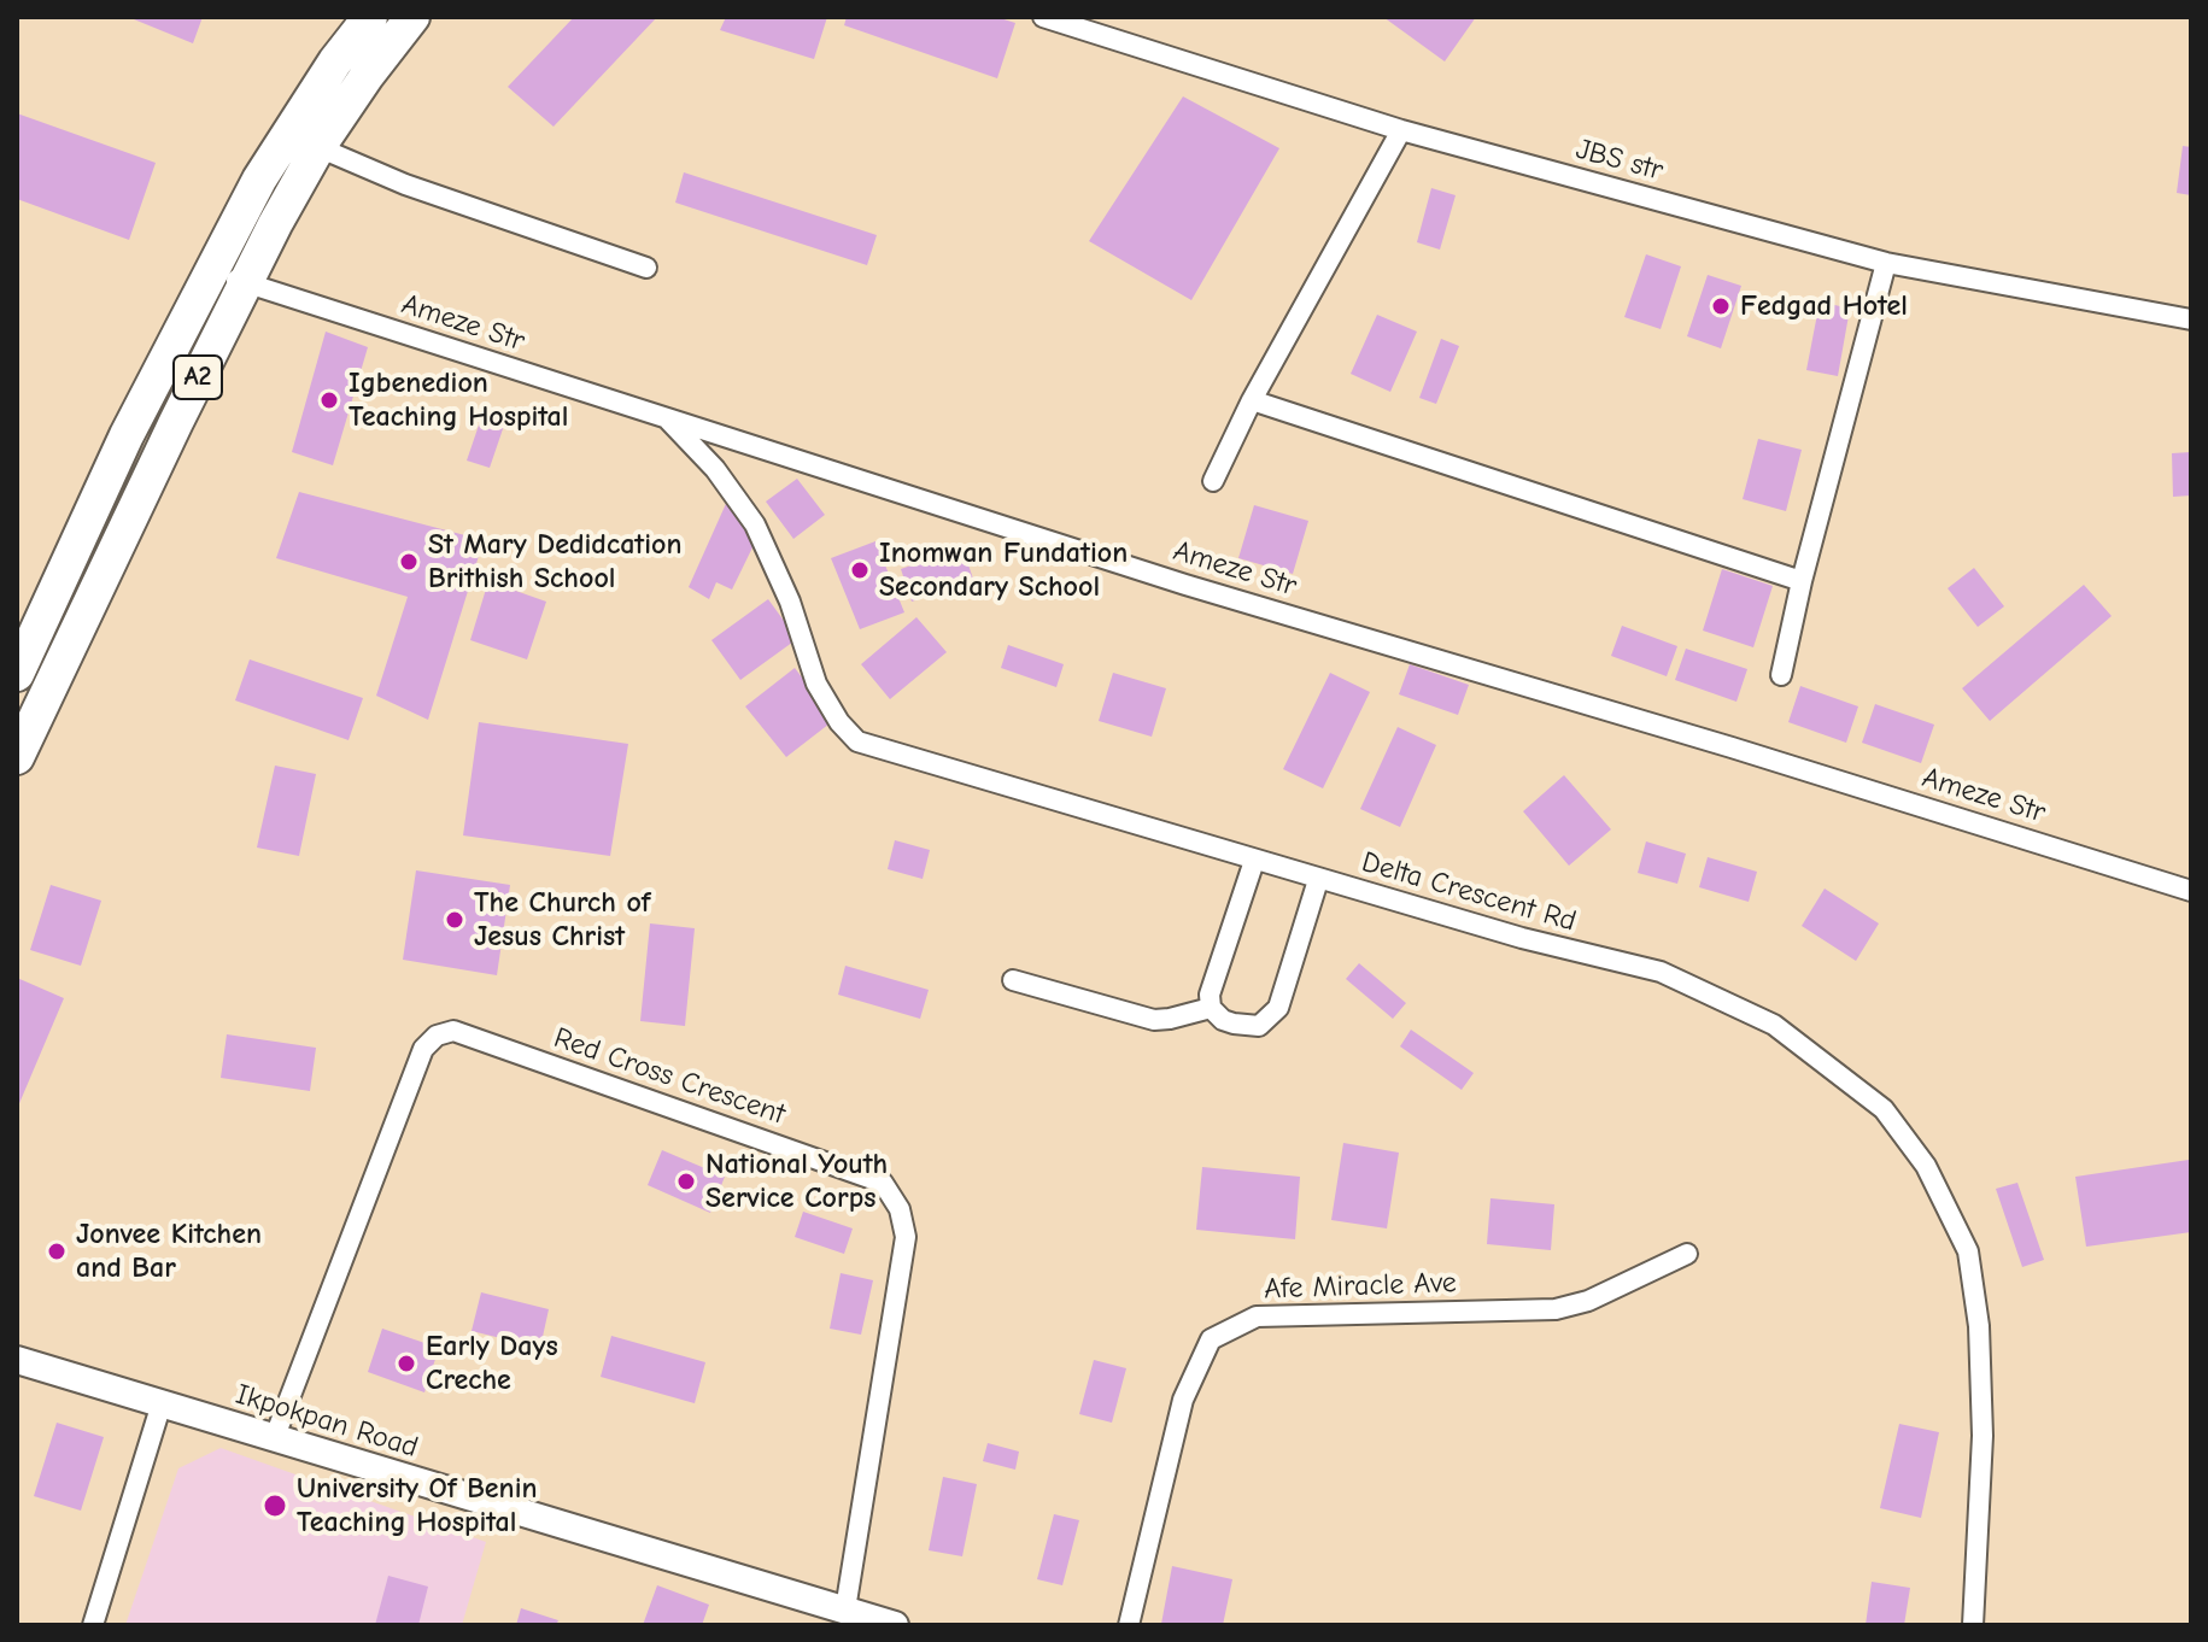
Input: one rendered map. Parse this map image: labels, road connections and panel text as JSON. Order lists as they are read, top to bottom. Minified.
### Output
{"streets":{"highway":["A2"],"street":["JBS str","Ameze Str","Delta Crescent Rd","Red Cross Crescent","Afe Miracle Ave","Ikpokpan Road"]},"crossings":[["Ameze Str","A2"],["Ameze Str","Delta Crescent Rd"],["Red Cross Crescent","Ikpokpan Road"]],"places":["Fedgad Hotel","Igbenedion Teaching Hospital","St Mary Dedidcation Brithish School","Inomwan Fundation Secondary School","The Church of Jesus Christ","National Youth Service Corps","Jonvee Kitchen and Bar","Early Days Creche","University Of Benin Teaching Hospital"]}
